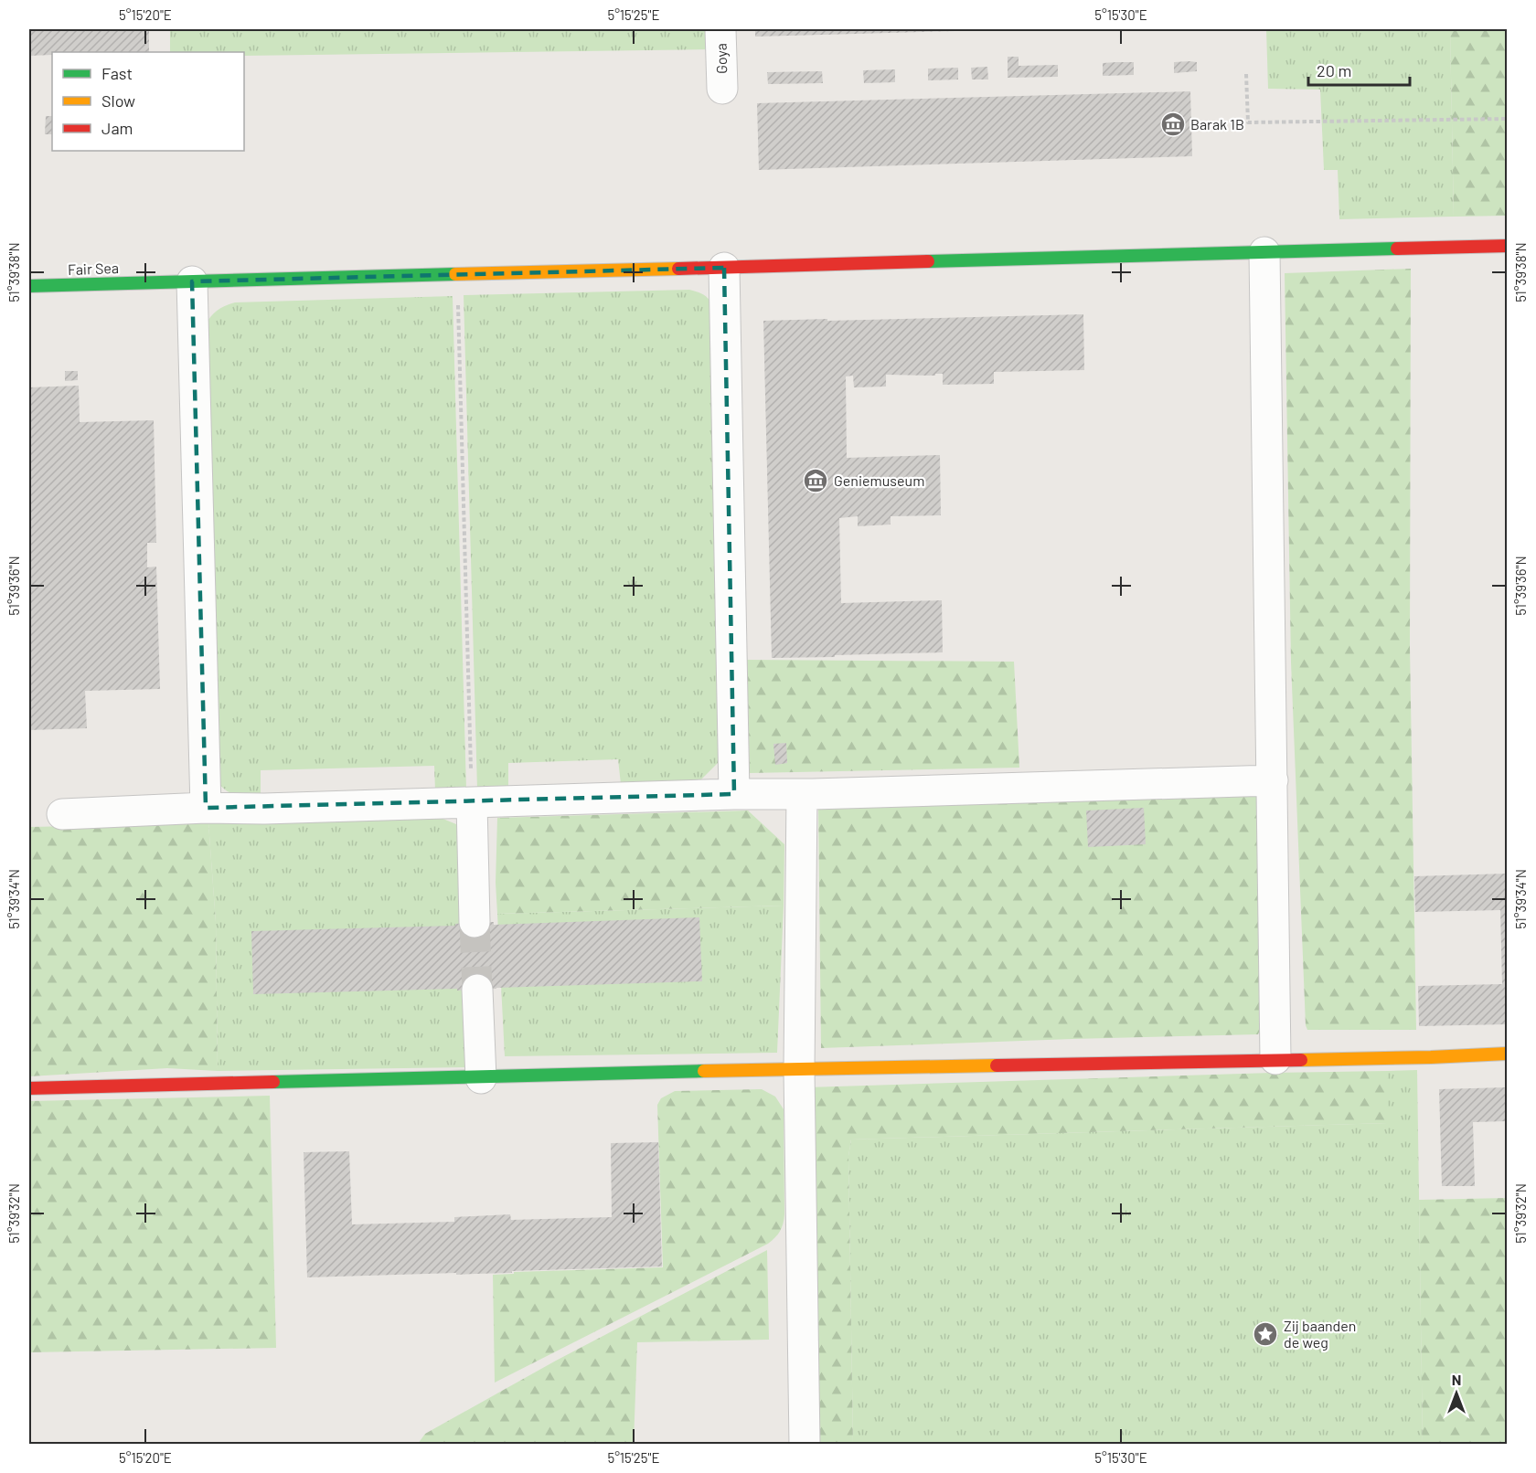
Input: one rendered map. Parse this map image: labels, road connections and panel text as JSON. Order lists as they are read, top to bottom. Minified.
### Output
{"streets":{"street":["Goya","Fair Sea"]},"places":{"museum":["Barak 1B","Geniemuseum"],"place":["Zij baanden de weg"]},"legend":["Fast","Slow","Jam"],"scale_bar":"20 m","north":"top","coordinates":["5°15'20\"E","5°15'25\"E","5°15'30\"E","51°39'38\"N","51°39'36\"N","51°39'34\"N","51°39'32\"N"]}
